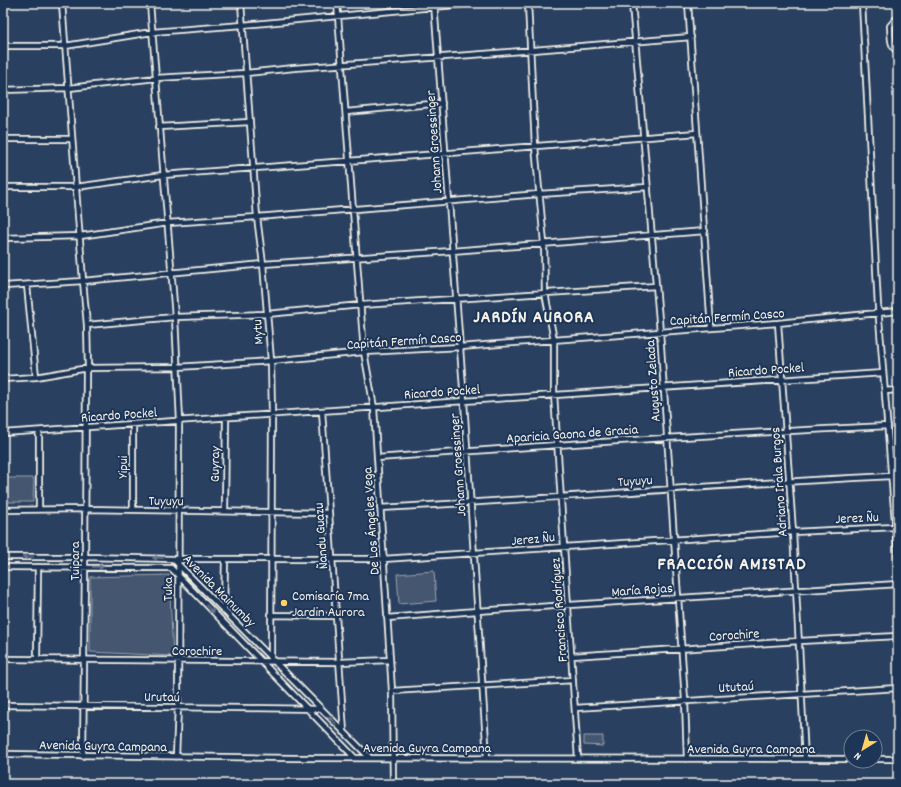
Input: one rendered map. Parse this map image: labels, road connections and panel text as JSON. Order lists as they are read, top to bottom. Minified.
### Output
{"streets":{"street":["Johann Groessinger","Capitán Fermín Casco","Mytu","Ricardo Pockel","Augusto Zelada","Aparicia Gaona de Gracia","Guyray","Yipui","Tuyuyu","Adriano Irala Burgos","Jerez Ñu","De Los Ángeles Vega","Ñandu Guazu","Tuipara","Tuka","María Rojas","Avenida Mainumby","Francisco Rodríguez","Corochire","Ututaú","Urutaú","Avenida Guyra Campana"]},"crossings":[["Johann Groessinger","Capitán Fermín Casco"],["Johann Groessinger","Ricardo Pockel"],["Johann Groessinger","Aparicia Gaona de Gracia"],["Johann Groessinger","Tuyuyu"],["Johann Groessinger","Jerez Ñu"],["Johann Groessinger","María Rojas"],["Johann Groessinger","Avenida Guyra Campana"],["Capitán Fermín Casco","Mytu"],["Capitán Fermín Casco","Augusto Zelada"],["Capitán Fermín Casco","Adriano Irala Burgos"],["Capitán Fermín Casco","De Los Ángeles Vega"],["Capitán Fermín Casco","Tuipara"],["Capitán Fermín Casco","Tuka"],["Capitán Fermín Casco","Francisco Rodríguez"],["Mytu","Ricardo Pockel"],["Mytu","Tuyuyu"],["Mytu","Jerez Ñu"],["Mytu","Avenida Mainumby"],["Mytu","Corochire"],["Ricardo Pockel","Augusto Zelada"],["Ricardo Pockel","Guyray"],["Ricardo Pockel","Yipui"],["Ricardo Pockel","Adriano Irala Burgos"],["Ricardo Pockel","De Los Ángeles Vega"],["Ricardo Pockel","Ñandu Guazu"],["Ricardo Pockel","Tuipara"],["Ricardo Pockel","Tuka"],["Ricardo Pockel","Francisco Rodríguez"],["Augusto Zelada","Aparicia Gaona de Gracia"],["Augusto Zelada","Tuyuyu"],["Augusto Zelada","Jerez Ñu"],["Augusto Zelada","María Rojas"],["Augusto Zelada","Corochire"],["Augusto Zelada","Ututaú"],["Augusto Zelada","Avenida Guyra Campana"],["Aparicia Gaona de Gracia","Adriano Irala Burgos"],["Aparicia Gaona de Gracia","De Los Ángeles Vega"],["Aparicia Gaona de Gracia","Francisco Rodríguez"],["Guyray","Tuyuyu"],["Yipui","Tuyuyu"],["Tuyuyu","Adriano Irala Burgos"],["Tuyuyu","De Los Ángeles Vega"],["Tuyuyu","Ñandu Guazu"],["Tuyuyu","Tuipara"],["Tuyuyu","Tuka"],["Tuyuyu","Francisco Rodríguez"],["Adriano Irala Burgos","Jerez Ñu"],["Adriano Irala Burgos","María Rojas"],["Adriano Irala Burgos","Corochire"],["Adriano Irala Burgos","Ututaú"],["Adriano Irala Burgos","Avenida Guyra Campana"],["Jerez Ñu","De Los Ángeles Vega"],["Jerez Ñu","Ñandu Guazu"],["Jerez Ñu","Tuka"],["Jerez Ñu","Avenida Mainumby"],["Jerez Ñu","Francisco Rodríguez"],["De Los Ángeles Vega","María Rojas"],["De Los Ángeles Vega","Corochire"],["De Los Ángeles Vega","Avenida Guyra Campana"],["Ñandu Guazu","Avenida Mainumby"],["Ñandu Guazu","Corochire"],["Tuipara","Avenida Mainumby"],["Tuipara","Corochire"],["Tuipara","Urutaú"],["Tuipara","Avenida Guyra Campana"],["Tuka","Avenida Mainumby"],["Tuka","Corochire"],["Tuka","Urutaú"],["Tuka","Avenida Guyra Campana"],["María Rojas","Francisco Rodríguez"],["Avenida Mainumby","Corochire"],["Avenida Mainumby","Urutaú"],["Avenida Mainumby","Avenida Guyra Campana"],["Francisco Rodríguez","Corochire"],["Francisco Rodríguez","Ututaú"],["Francisco Rodríguez","Avenida Guyra Campana"]],"districts":["JARDÍN AURORA","FRACCIÓN AMISTAD"],"places":["Comisaría 7ma Jardin Aurora"],"north":"bottom left"}
